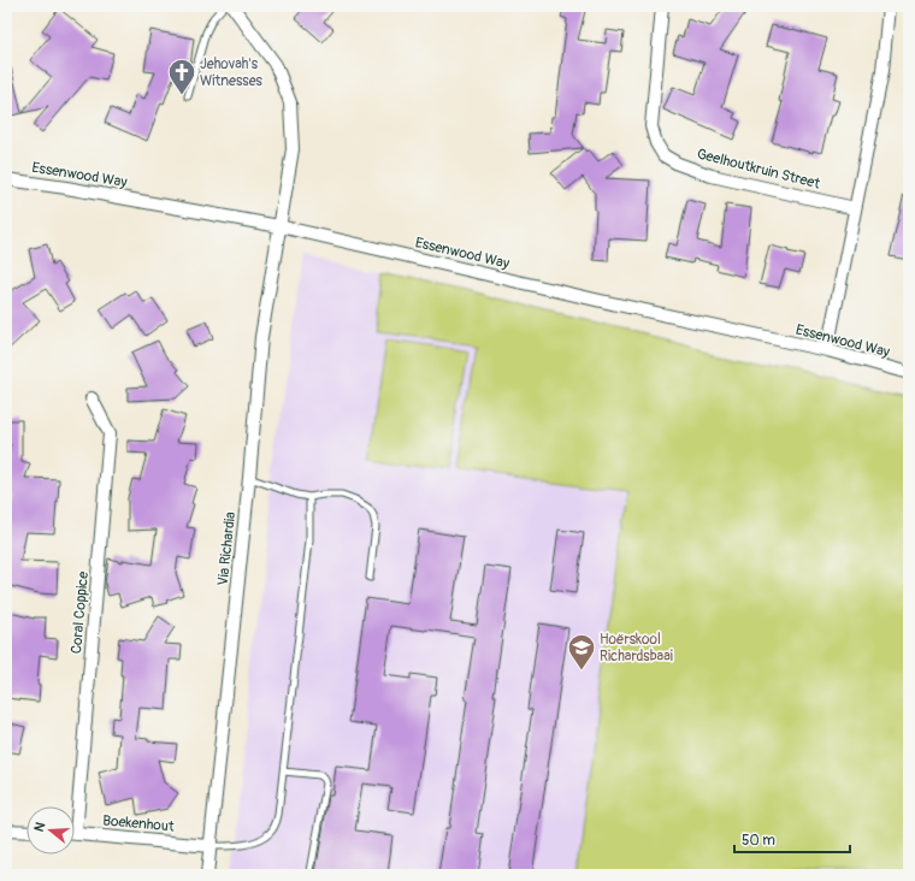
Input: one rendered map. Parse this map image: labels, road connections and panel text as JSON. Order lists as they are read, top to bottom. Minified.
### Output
{"streets":{"street":["Geelhoutkruin Street","Essenwood Way","Via Richardia","Coral Coppice","Boekenhout"]},"crossings":[["Essenwood Way","Via Richardia"],["Via Richardia","Boekenhout"]],"places":{"church":["Jehovah's Witnesses"],"school or university":["Hoërskool Richardsbaai"]},"scale_bar":"50 m","north":"left"}
